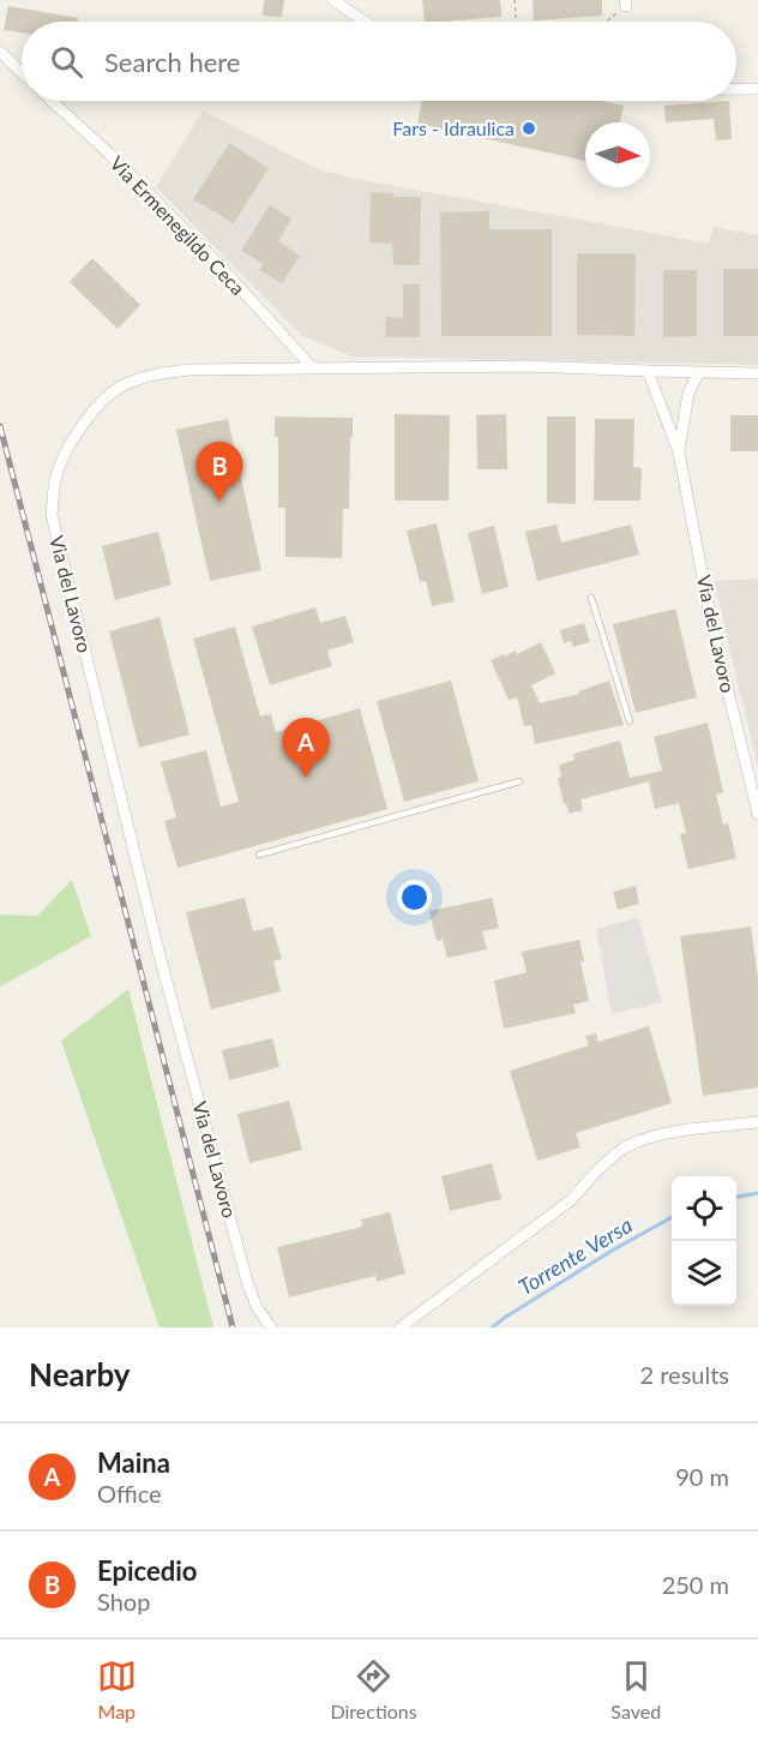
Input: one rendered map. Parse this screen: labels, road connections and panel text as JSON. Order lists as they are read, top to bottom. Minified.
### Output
{"streets":{"street":["Via Ermenegildo Ceca","Via del Lavoro"]},"crossings":[["Via Ermenegildo Ceca","Via del Lavoro"]],"water":["Torrente Versa"],"places":["Fars - Idraulica"],"north":"right","page":{"search":"Search here","pins":["B","A"],"heading":["Nearby","2 results"],"list":[{"mark":"A","name":"Maina","note":"Office","value":"90 m"},{"mark":"B","name":"Epicedio","note":"Shop","value":"250 m"}],"nav":["Map","Directions","Saved"]}}
